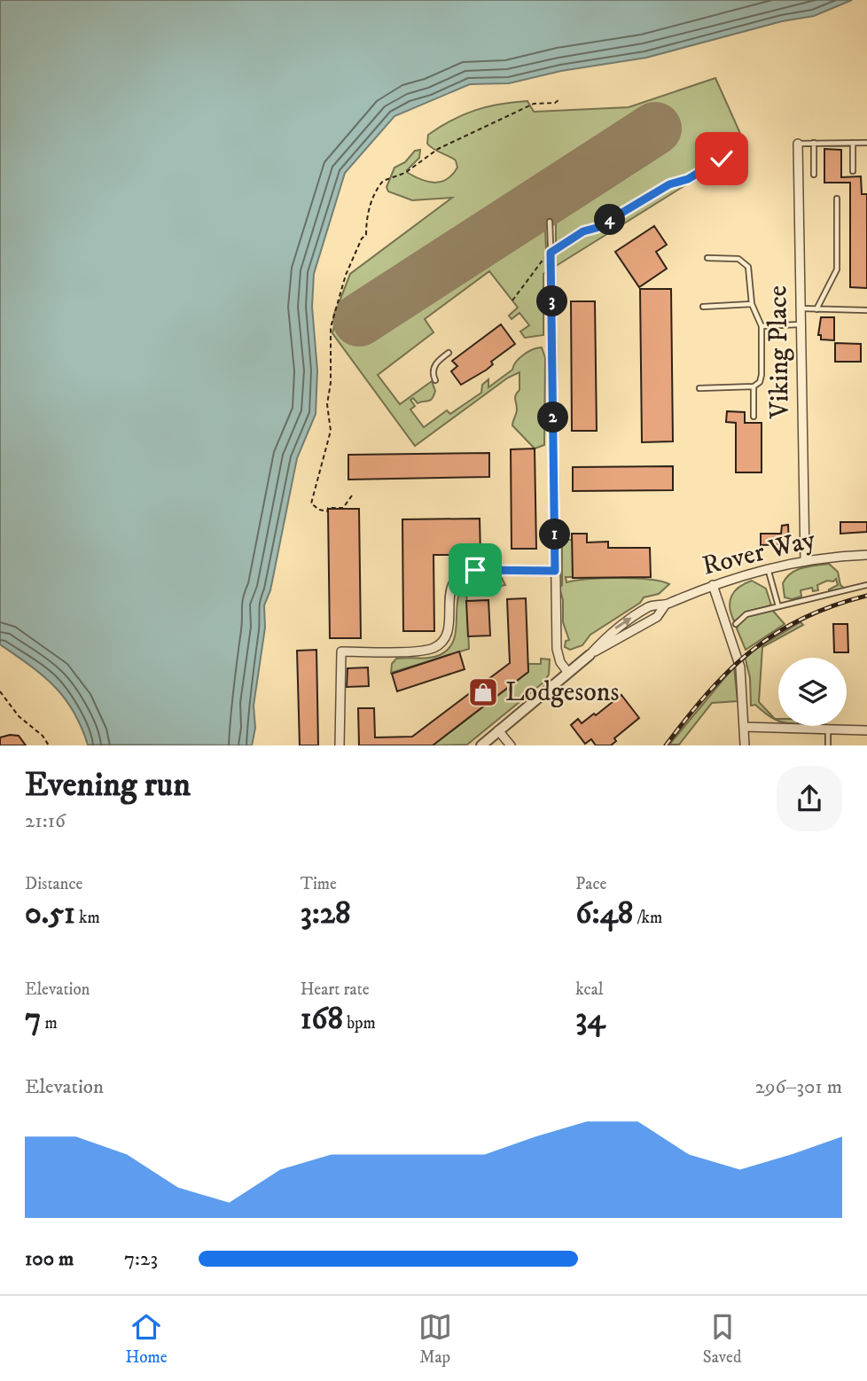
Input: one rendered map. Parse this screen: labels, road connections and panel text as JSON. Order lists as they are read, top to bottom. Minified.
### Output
{"streets":{"street":["Viking Place","Rover Way"]},"crossings":[["Viking Place","Rover Way"]],"places":{"shop":["Lodgesons"]},"page":{"pins":["4","3","2","1"],"heading":["Evening run","21:16"],"stats":[["Distance","0.51 km"],["Time","3:28"],["Pace","6:48 /km"],["Elevation","7 m"],["Heart rate","168 bpm"],["kcal","34"]],"chart":["Elevation","296–301 m"],"list":[{"name":"100 m","note":"7:23"}],"tabs":["Home","Map","Saved"]}}
